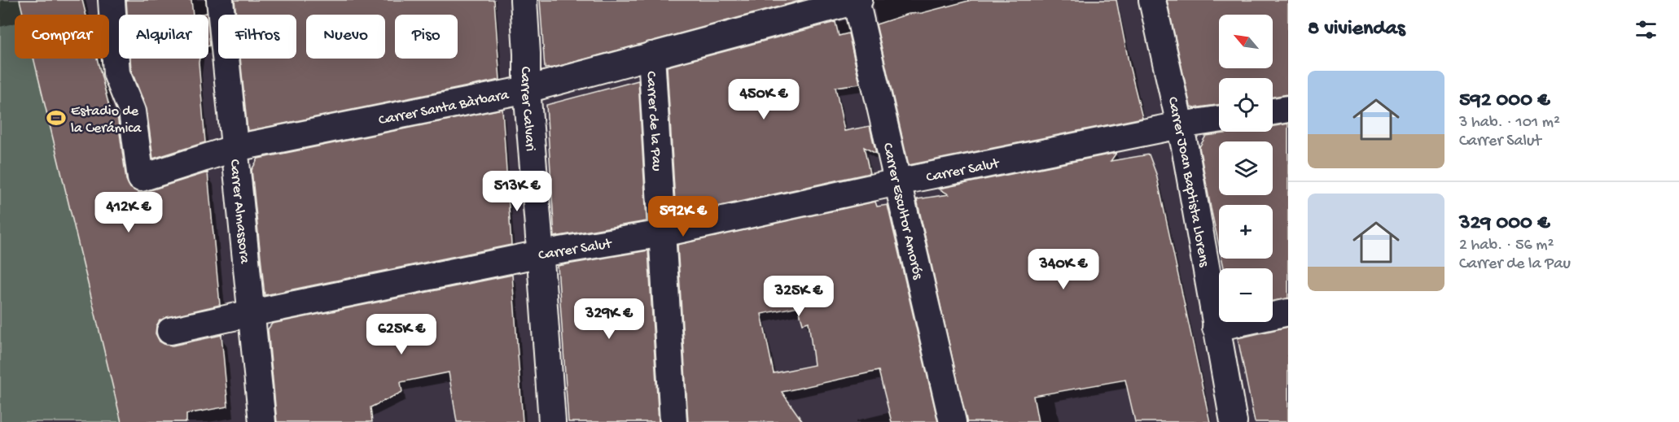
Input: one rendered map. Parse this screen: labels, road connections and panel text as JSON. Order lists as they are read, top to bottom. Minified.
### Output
{"streets":{"street":["Carrer Santa Bàrbara","Carrer Calvari","Carrer de la Pau","Carrer Salut","Carrer Joan Baptista Llorens","Carrer Almassora","Carrer Escultor Amorós"]},"crossings":[["Carrer Santa Bàrbara","Carrer Calvari"],["Carrer Santa Bàrbara","Carrer de la Pau"],["Carrer Santa Bàrbara","Carrer Almassora"],["Carrer Santa Bàrbara","Carrer Escultor Amorós"],["Carrer Calvari","Carrer Salut"],["Carrer de la Pau","Carrer Salut"],["Carrer Salut","Carrer Joan Baptista Llorens"],["Carrer Salut","Carrer Almassora"],["Carrer Salut","Carrer Escultor Amorós"]],"places":{"sports":["Estadio de la Cerámica"]},"north":"top left","page":{"heading":"8 viviendas","map_buttons":["+","−"],"chip":["Comprar","Alquilar","Filtros","Nuevo","Piso"],"list":[{"name":"592 000 €","note":"3 hab. · 101 m² · Carrer Salut"},{"name":"329 000 €","note":"2 hab. · 56 m² · Carrer de la Pau"}],"price":["450K €","513K €","412K €","592K €","340K €","325K €","329K €","625K €"]}}
